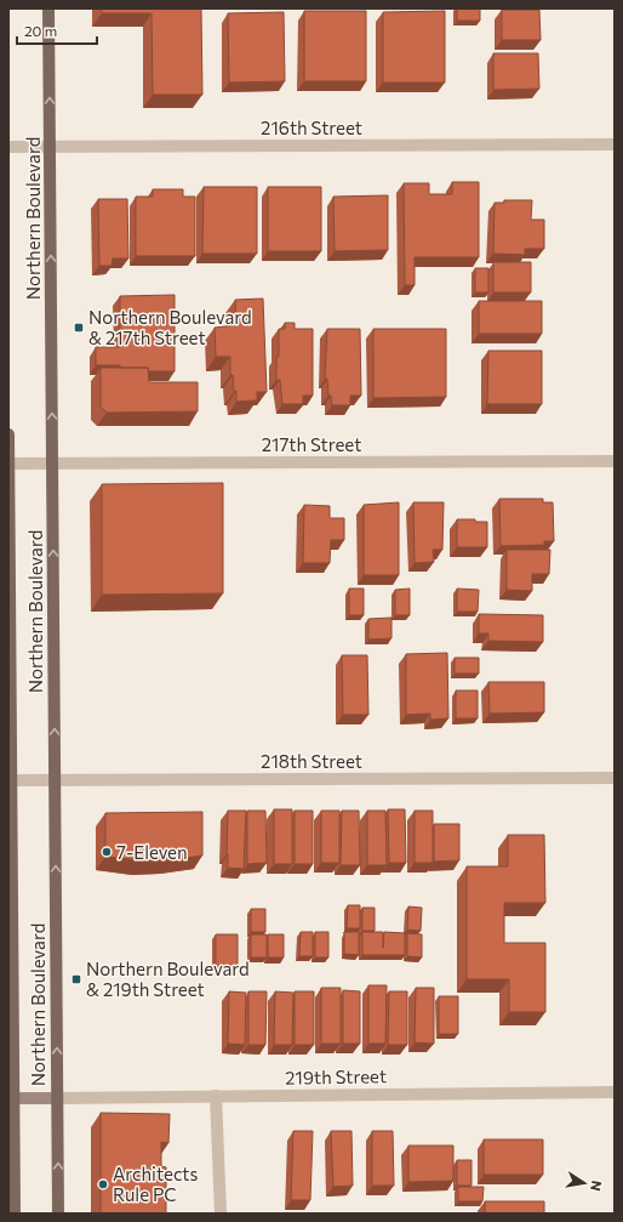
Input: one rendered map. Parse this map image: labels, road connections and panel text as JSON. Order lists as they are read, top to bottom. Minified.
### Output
{"streets":{"main road":["Northern Boulevard"],"street":["216th Street","217th Street","218th Street","219th Street"]},"crossings":[["216th Street","Northern Boulevard"],["Northern Boulevard","217th Street"],["Northern Boulevard","218th Street"],["Northern Boulevard","219th Street"]],"places":{"transit":["Northern Boulevard & 217th Street","Northern Boulevard & 219th Street"],"other":["7-Eleven","Architects Rule PC"]},"scale_bar":"20 m","north":"right"}
